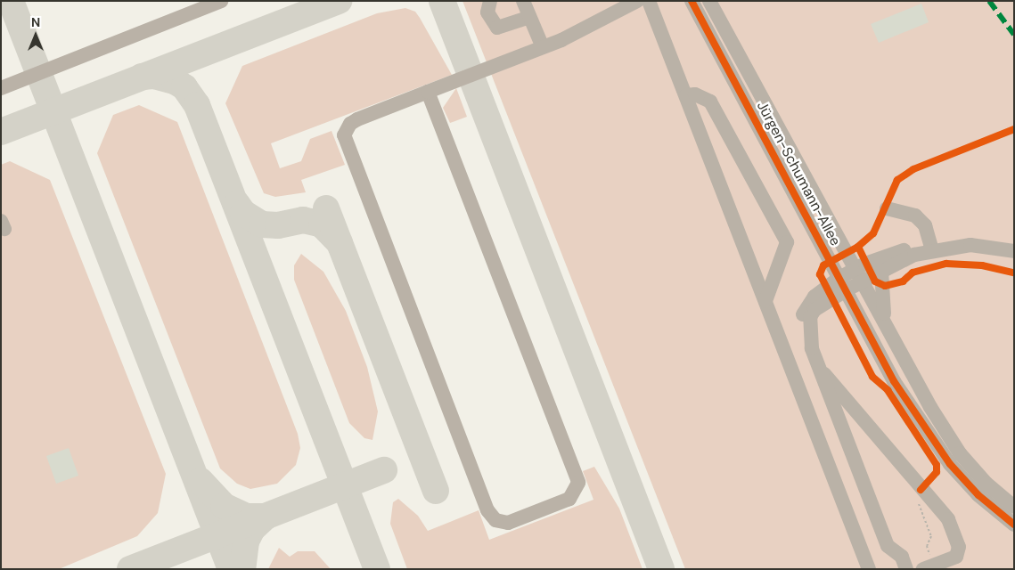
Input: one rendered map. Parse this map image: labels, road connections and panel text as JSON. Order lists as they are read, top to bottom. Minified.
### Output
{"streets":{"street":["Jürgen-Schumann-Allee"]},"north":"top"}
